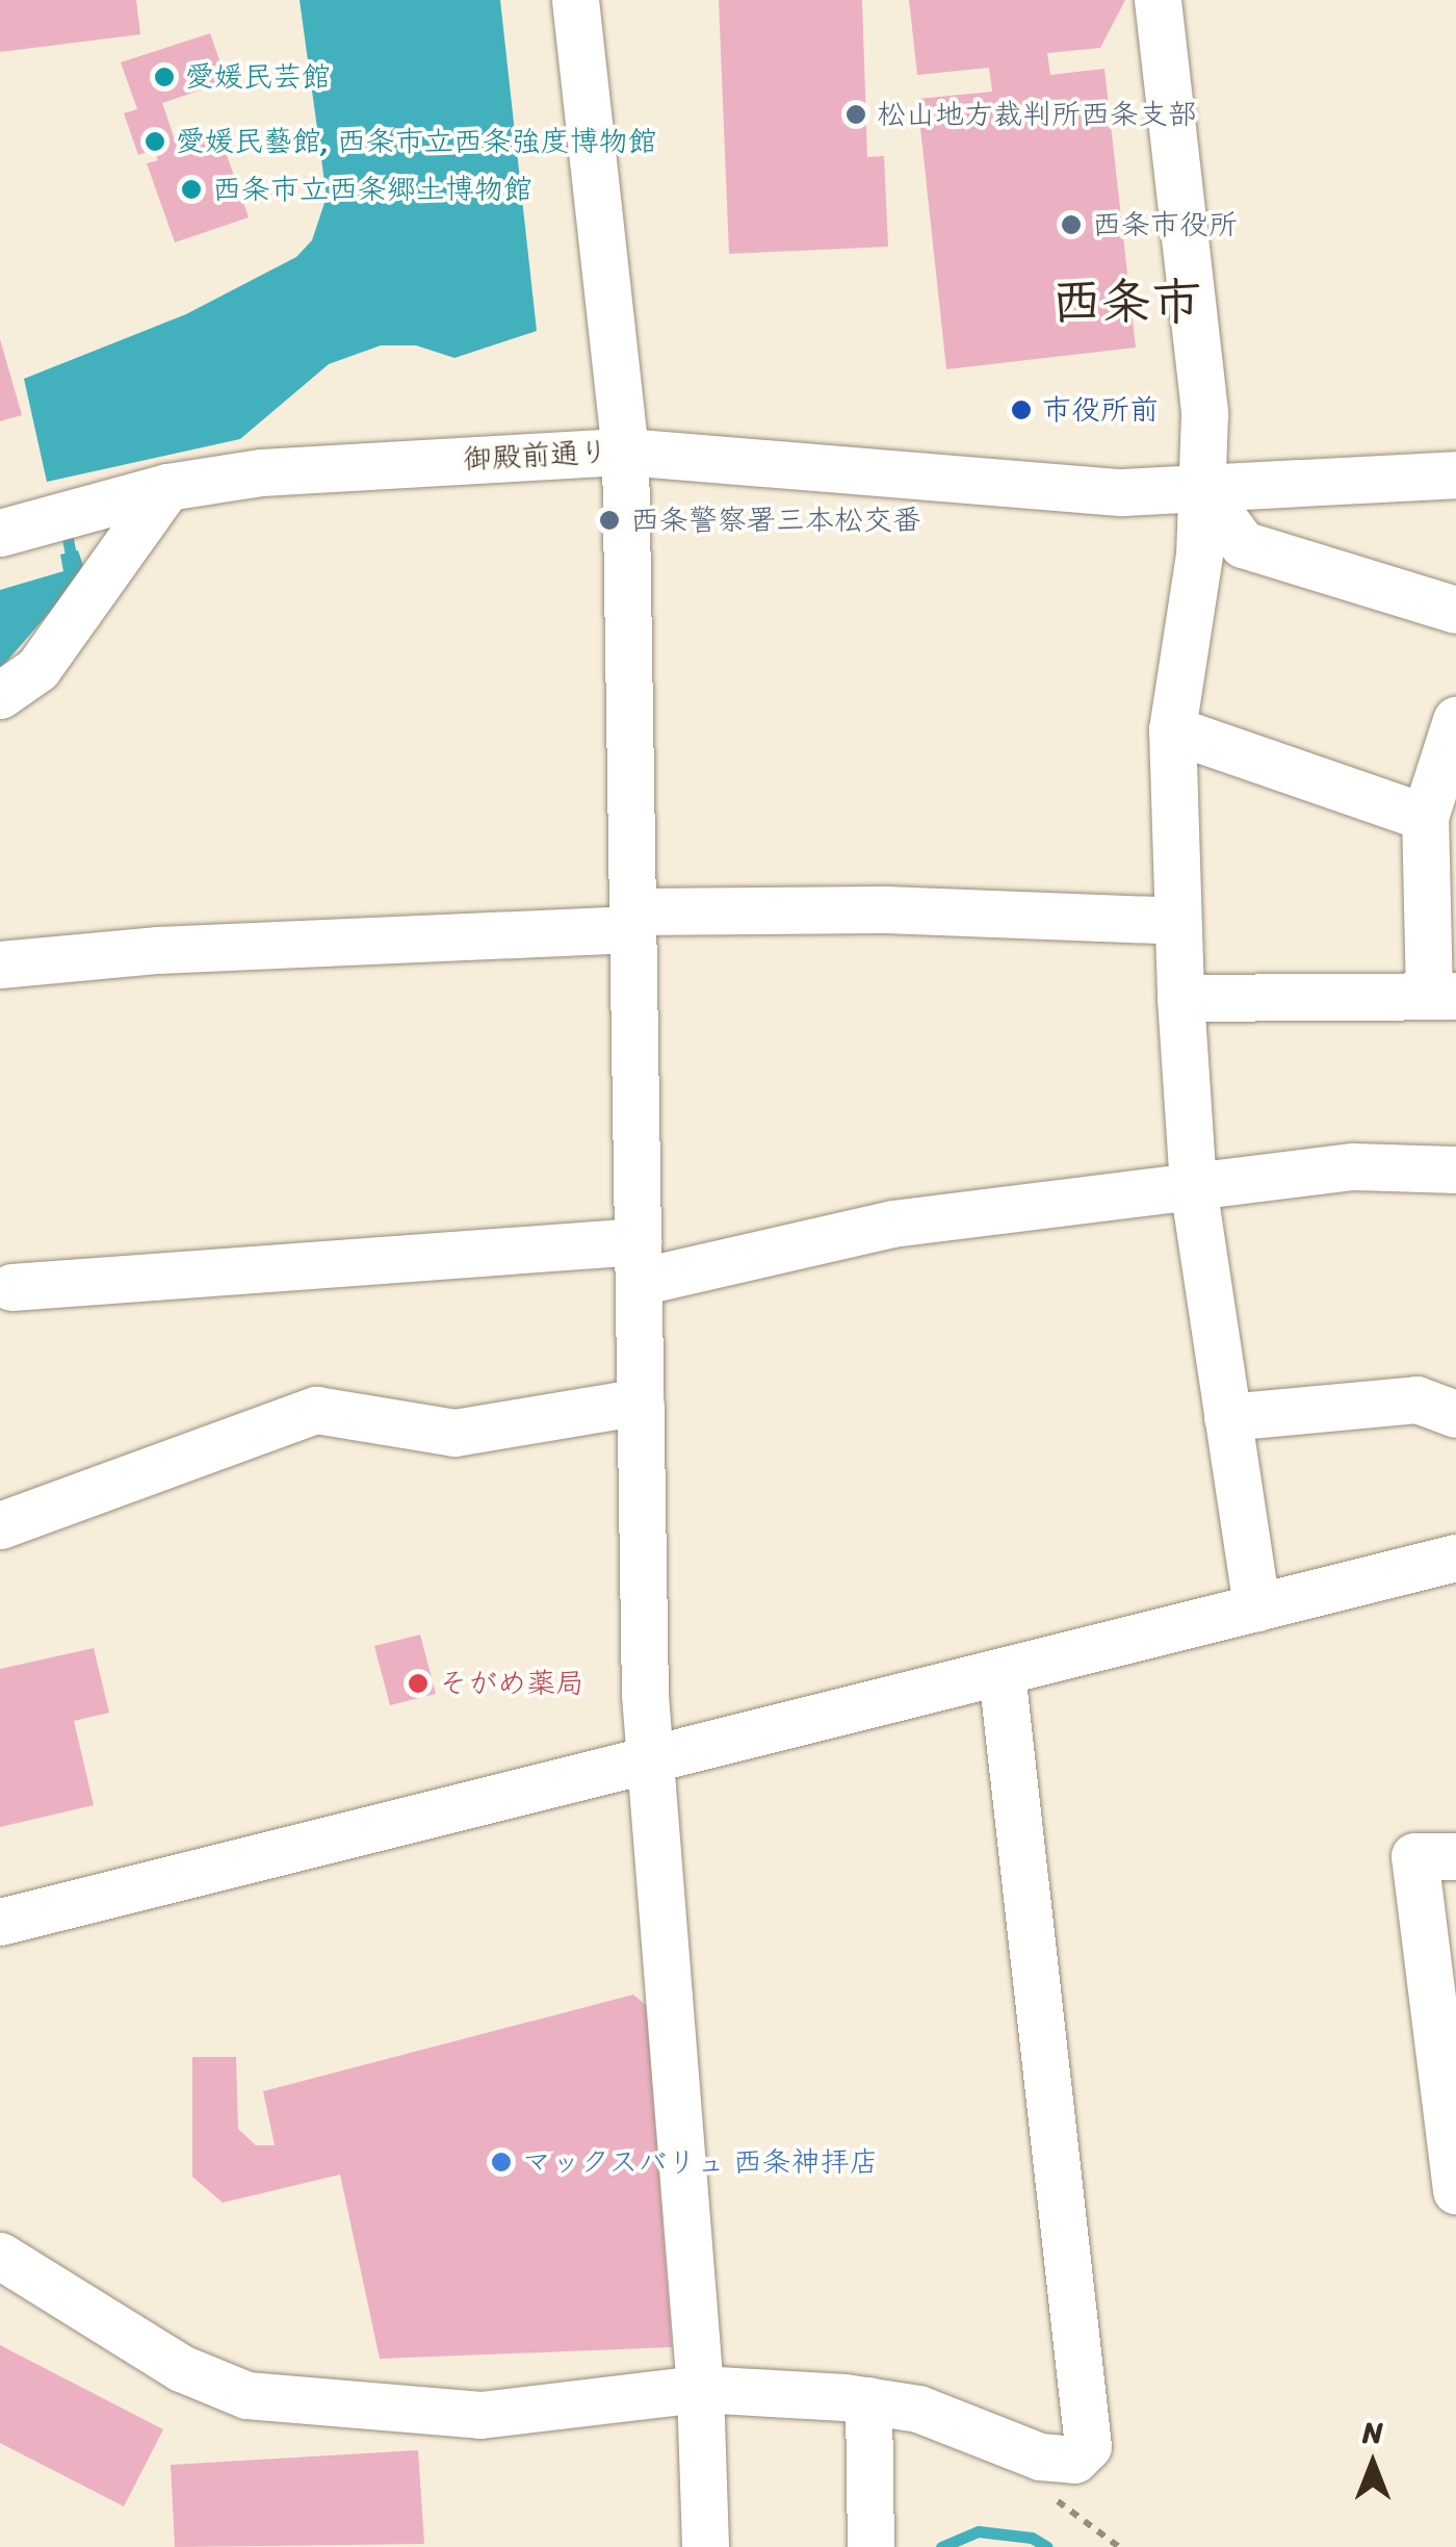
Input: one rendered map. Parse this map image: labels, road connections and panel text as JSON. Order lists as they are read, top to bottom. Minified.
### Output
{"streets":{"street":["御殿前通り"]},"districts":["西条市"],"places":["愛媛民芸館","松山地方裁判所西条支部","愛媛民藝館, 西条市立西条強度博物館","西条市立西条郷土博物館","西条市役所","市役所前","西条警察署三本松交番","そがめ薬局","マックスバリュ 西条神拝店"],"north":"top"}
